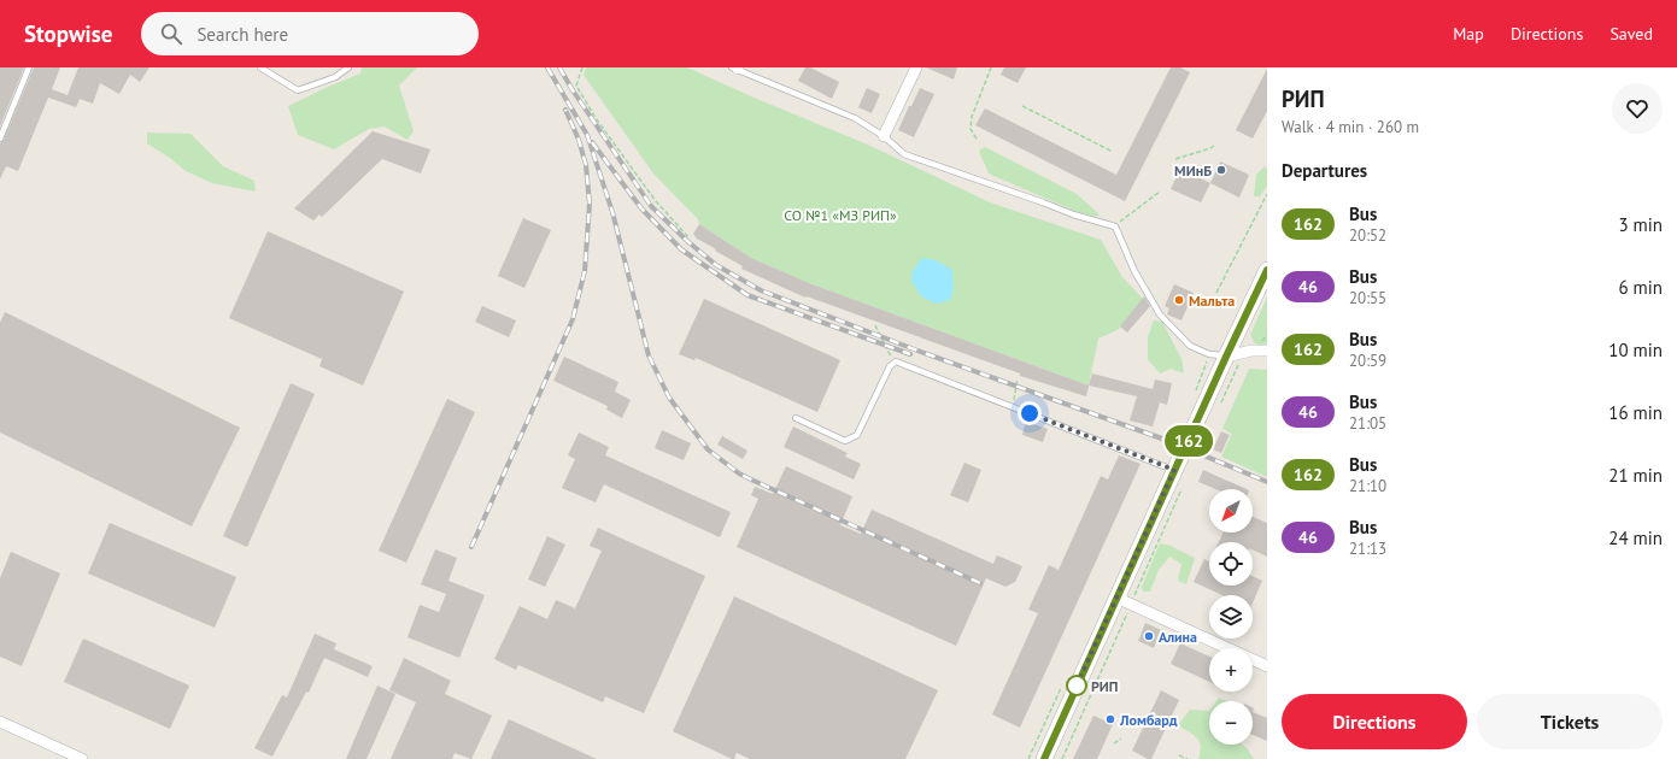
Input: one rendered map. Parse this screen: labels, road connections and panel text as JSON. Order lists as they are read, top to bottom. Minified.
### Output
{"parks":["СО №1 «МЗ РИП»"],"places":["МИнБ","Мальта","Алина","РИП","Ломбард"],"lines":["bus line 162"],"north":"bottom left","page":{"header":"Stopwise","search":"Search here","nav":["Map","Directions","Saved"],"on_map":"162","heading":[["РИП","Walk · 4 min · 260 m"],"Departures"],"list":[{"mark":"162","name":"Bus","note":"20:52","value":"3 min"},{"mark":"46","name":"Bus","note":"20:55","value":"6 min"},{"mark":"162","name":"Bus","note":"20:59","value":"10 min"},{"mark":"46","name":"Bus","note":"21:05","value":"16 min"},{"mark":"162","name":"Bus","note":"21:10","value":"21 min"},{"mark":"46","name":"Bus","note":"21:13","value":"24 min"}],"map_buttons":["+","−"],"buttons":["Directions","Tickets"]}}
